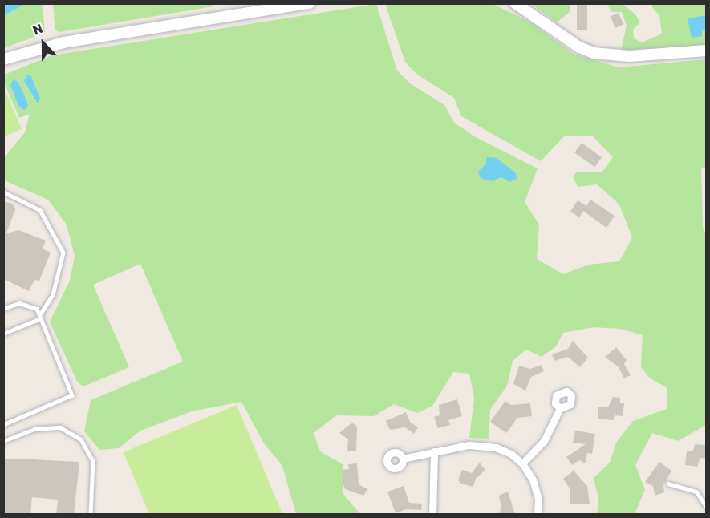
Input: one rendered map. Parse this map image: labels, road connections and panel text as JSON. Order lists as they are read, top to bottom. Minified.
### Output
{"north":"top"}
